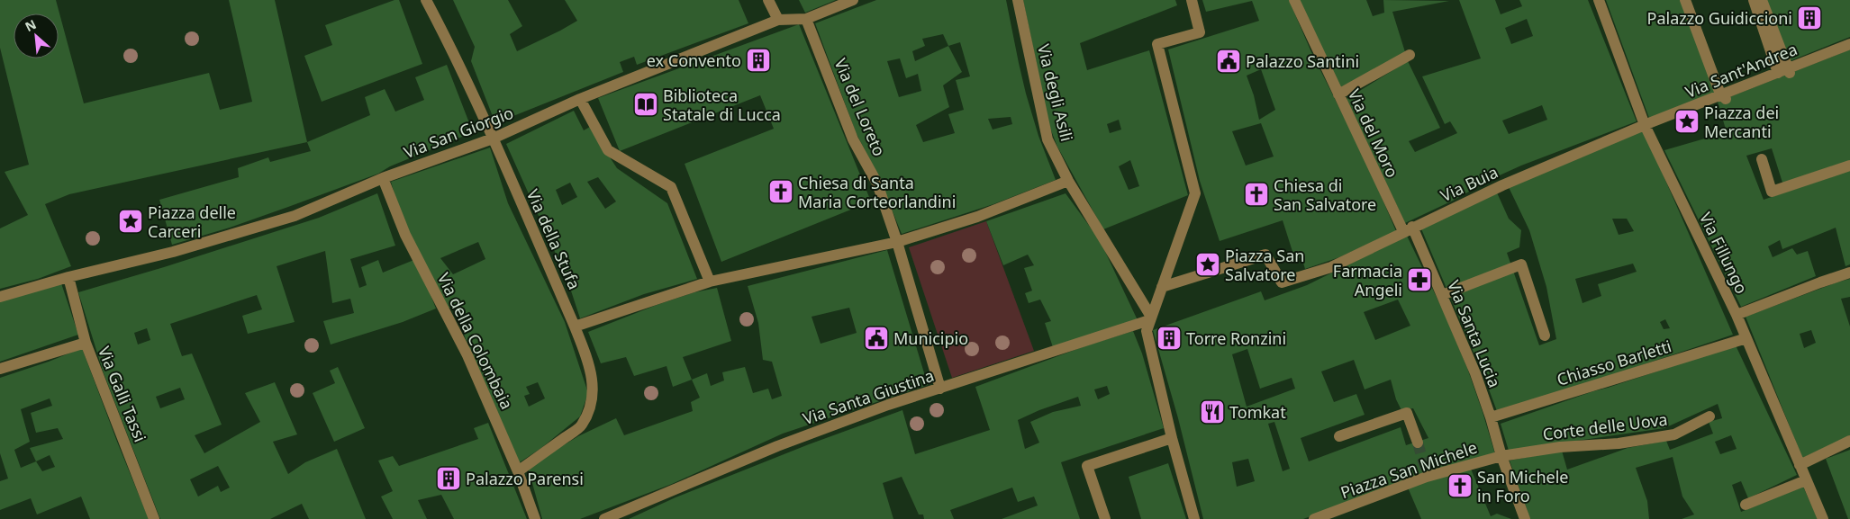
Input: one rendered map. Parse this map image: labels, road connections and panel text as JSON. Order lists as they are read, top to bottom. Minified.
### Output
{"streets":{"street":["Via Sant'Andrea","Via degli Asili","Via del Loreto","Via San Giorgio","Via del Moro","Via Buia","Via della Stufa","Via Fillungo","Via Santa Lucia","Via della Colombaia","Chiasso Barletti","Via Galli Tassi","Via Santa Giustina","Corte delle Uova","Piazza San Michele"]},"crossings":[["Via Sant'Andrea","Via Buia"],["Via Sant'Andrea","Via Fillungo"],["Via degli Asili","Via Santa Giustina"],["Via del Loreto","Via San Giorgio"],["Via del Loreto","Via Santa Giustina"],["Via San Giorgio","Via della Stufa"],["Via San Giorgio","Via della Colombaia"],["Via San Giorgio","Via Galli Tassi"],["Via del Moro","Via Buia"],["Via del Moro","Via Santa Lucia"],["Via Buia","Via Fillungo"],["Via Buia","Via Santa Lucia"],["Via della Stufa","Via della Colombaia"],["Via Fillungo","Chiasso Barletti"],["Via Santa Lucia","Chiasso Barletti"],["Via Santa Lucia","Corte delle Uova"],["Via Santa Lucia","Piazza San Michele"],["Corte delle Uova","Piazza San Michele"]],"places":{"building":["Palazzo Guidiccioni","ex Convento","Torre Ronzini","Palazzo Parensi"],"public building":["Palazzo Santini","Municipio"],"library":["Biblioteca Statale di Lucca"],"place":["Piazza dei Mercanti","Piazza delle Carceri","Piazza San Salvatore"],"church":["Chiesa di Santa Maria Corteorlandini","Chiesa di San Salvatore","San Michele in Foro"],"pharmacy":["Farmacia Angeli"],"restaurant":["Tomkat"]},"north":"top left"}
